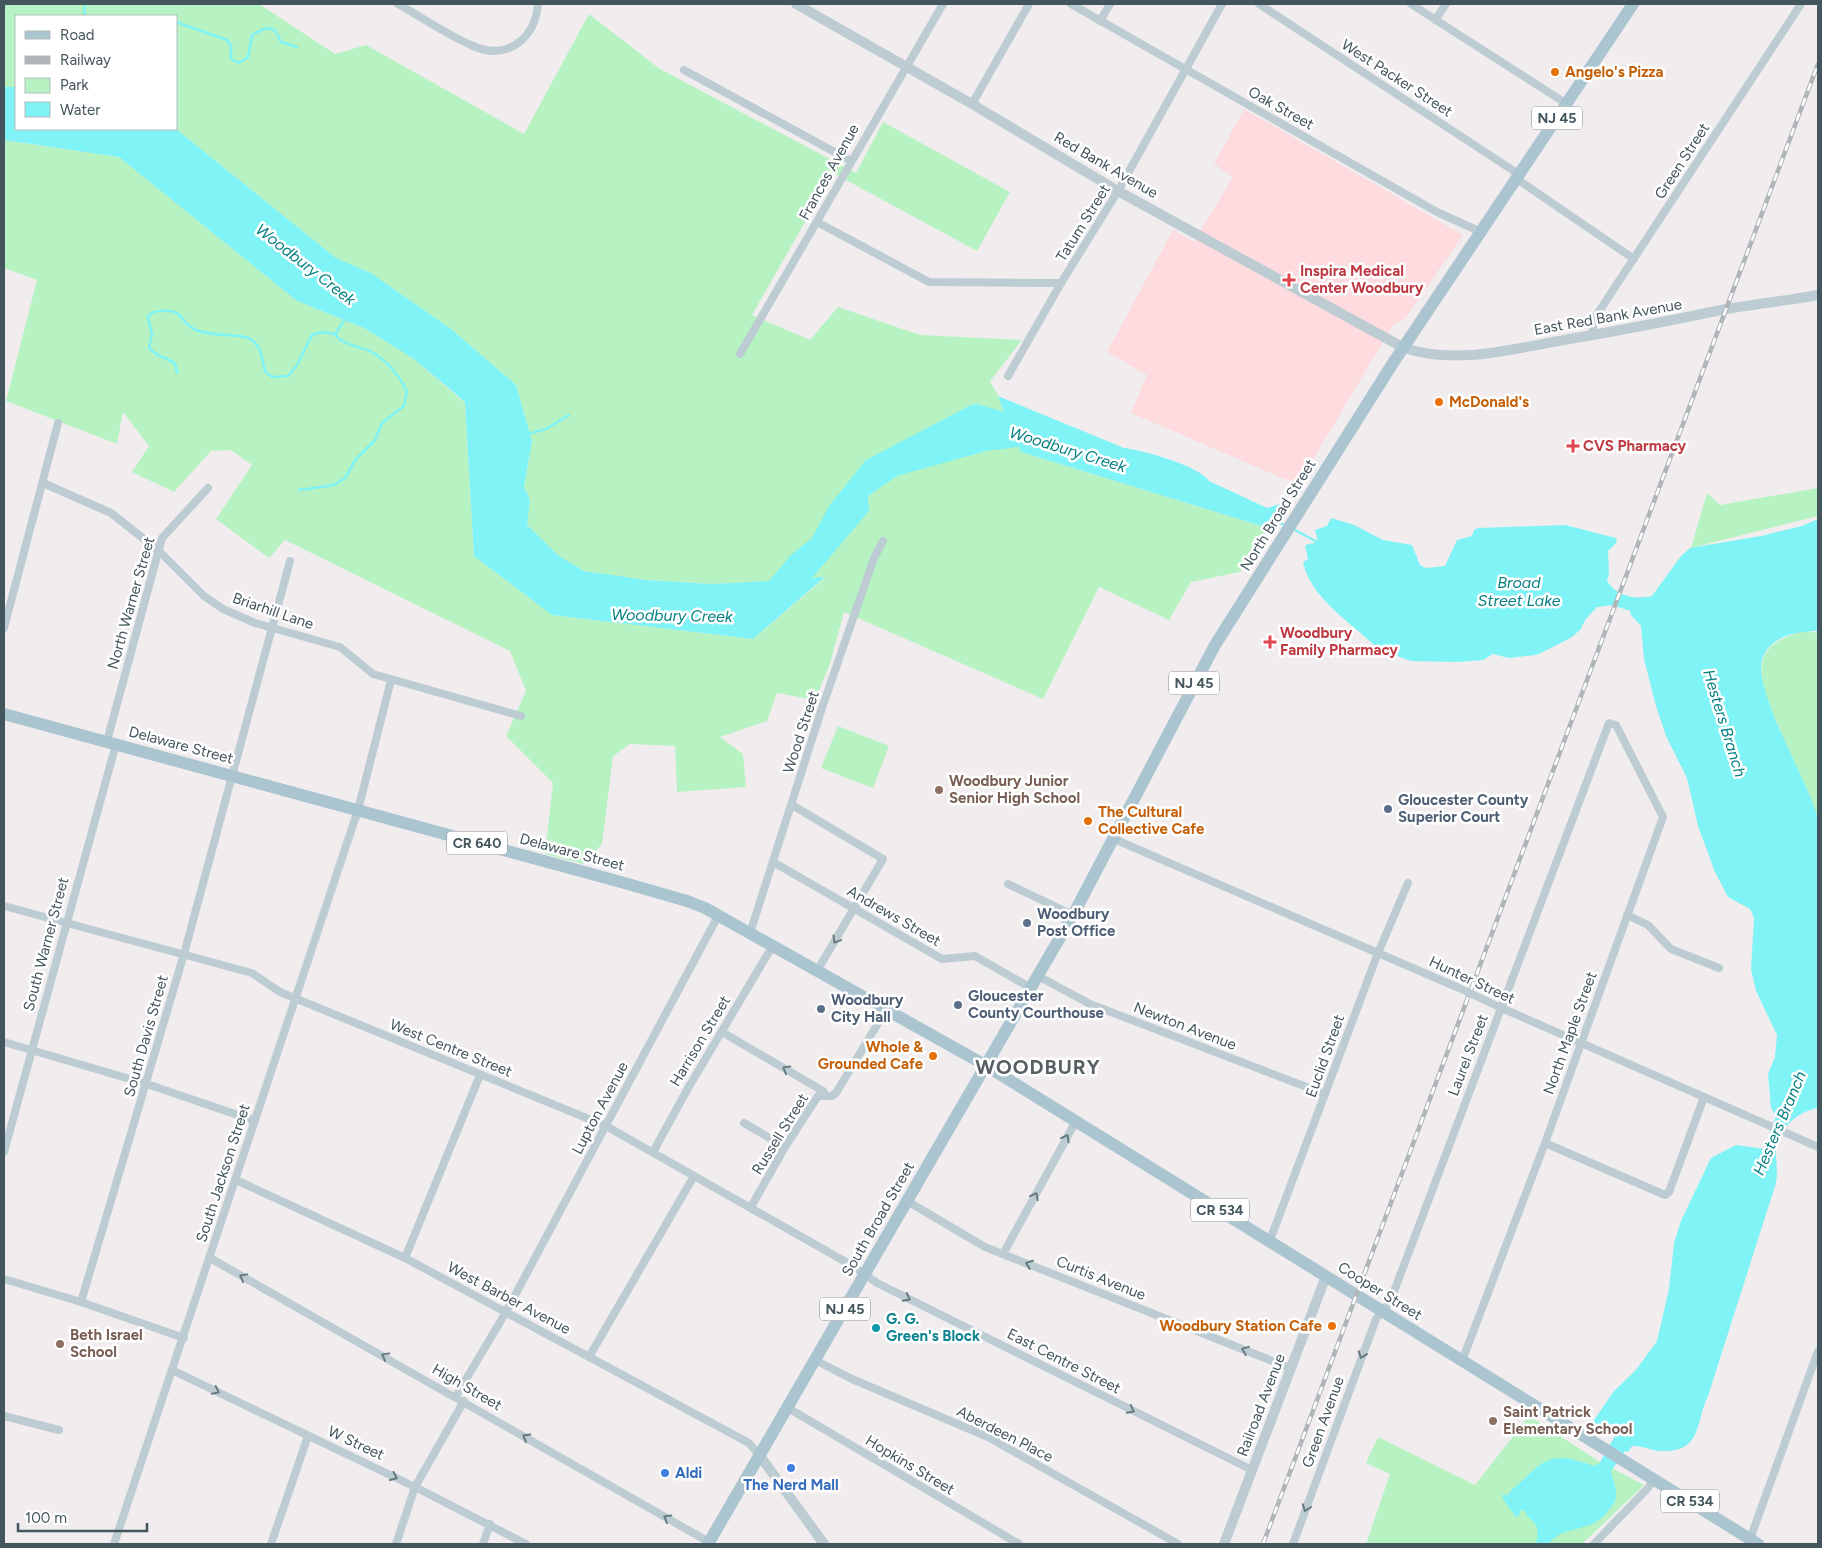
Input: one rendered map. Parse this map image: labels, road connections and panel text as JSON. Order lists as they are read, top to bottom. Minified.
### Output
{"streets":{"main road":["NJ 45","North Broad Street","Delaware Street","CR 640","CR 534","South Broad Street","Cooper Street"],"street":["West Packer Street","Oak Street","Green Street","Red Bank Avenue","Frances Avenue","Tatum Street","East Red Bank Avenue","North Warner Street","Briarhill Lane","Wood Street","Andrews Street","South Warner Street","Hunter Street","Newton Avenue","North Maple Street","South Davis Street","Harrison Street","West Centre Street","Laurel Street","Euclid Street","Lupton Avenue","Russell Street","South Jackson Street","Curtis Avenue","West Barber Avenue","East Centre Street","High Street","Railroad Avenue","Green Avenue","Aberdeen Place","W Street","Hopkins Street"]},"crossings":[["West Packer Street","Green Street"],["West Packer Street","North Broad Street"],["Oak Street","Tatum Street"],["Oak Street","North Broad Street"],["Green Street","East Red Bank Avenue"],["Red Bank Avenue","Frances Avenue"],["Red Bank Avenue","Tatum Street"],["Red Bank Avenue","East Red Bank Avenue"],["Red Bank Avenue","North Broad Street"],["East Red Bank Avenue","North Broad Street"],["North Broad Street","Delaware Street"],["North Broad Street","Andrews Street"],["North Broad Street","Hunter Street"],["North Broad Street","Newton Avenue"],["North Broad Street","South Broad Street"],["North Broad Street","Cooper Street"],["North Warner Street","Briarhill Lane"],["North Warner Street","Delaware Street"],["North Warner Street","South Warner Street"],["Briarhill Lane","South Davis Street"],["Briarhill Lane","South Jackson Street"],["Wood Street","Delaware Street"],["Wood Street","Andrews Street"],["Delaware Street","South Warner Street"],["Delaware Street","South Davis Street"],["Delaware Street","Harrison Street"],["Delaware Street","Lupton Avenue"],["Delaware Street","Russell Street"],["Delaware Street","South Jackson Street"],["Delaware Street","South Broad Street"],["Delaware Street","Cooper Street"],["South Warner Street","West Centre Street"],["Hunter Street","North Maple Street"],["Hunter Street","Laurel Street"],["Hunter Street","Euclid Street"],["Newton Avenue","Euclid Street"],["North Maple Street","Laurel Street"],["North Maple Street","Cooper Street"],["South Davis Street","West Centre Street"],["Harrison Street","West Centre Street"],["West Centre Street","Lupton Avenue"],["West Centre Street","Russell Street"],["West Centre Street","South Jackson Street"],["West Centre Street","South Broad Street"],["West Centre Street","East Centre Street"],["Laurel Street","Cooper Street"],["Laurel Street","Green Avenue"],["Euclid Street","Cooper Street"],["Lupton Avenue","West Barber Avenue"],["Lupton Avenue","High Street"],["Lupton Avenue","W Street"],["South Jackson Street","West Barber Avenue"],["South Jackson Street","High Street"],["South Jackson Street","W Street"],["South Broad Street","Curtis Avenue"],["South Broad Street","Cooper Street"],["South Broad Street","West Barber Avenue"],["South Broad Street","East Centre Street"],["South Broad Street","High Street"],["South Broad Street","Aberdeen Place"],["South Broad Street","Hopkins Street"],["Curtis Avenue","Railroad Avenue"],["Cooper Street","Railroad Avenue"],["Cooper Street","Green Avenue"],["East Centre Street","Railroad Avenue"]],"one_way":["Curtis Avenue","East Centre Street","High Street","Green Avenue","W Street"],"districts":["WOODBURY"],"water":["Woodbury Creek","Broad Street Lake","Hesters Branch"],"places":{"other":["Angelo's Pizza","McDonald's","Woodbury Junior Senior High School","Gloucester County Superior Court","The Cultural Collective Cafe","Woodbury Post Office","Gloucester County Courthouse","Woodbury City Hall","Whole & Grounded Cafe","Woodbury Station Cafe","G. G. Green's Block","Beth Israel School","Saint Patrick Elementary School","The Nerd Mall","Aldi"],"health":["Inspira Medical Center Woodbury","CVS Pharmacy","Woodbury Family Pharmacy"]},"legend":["Road","Railway","Park","Water"],"scale_bar":"100 m"}
